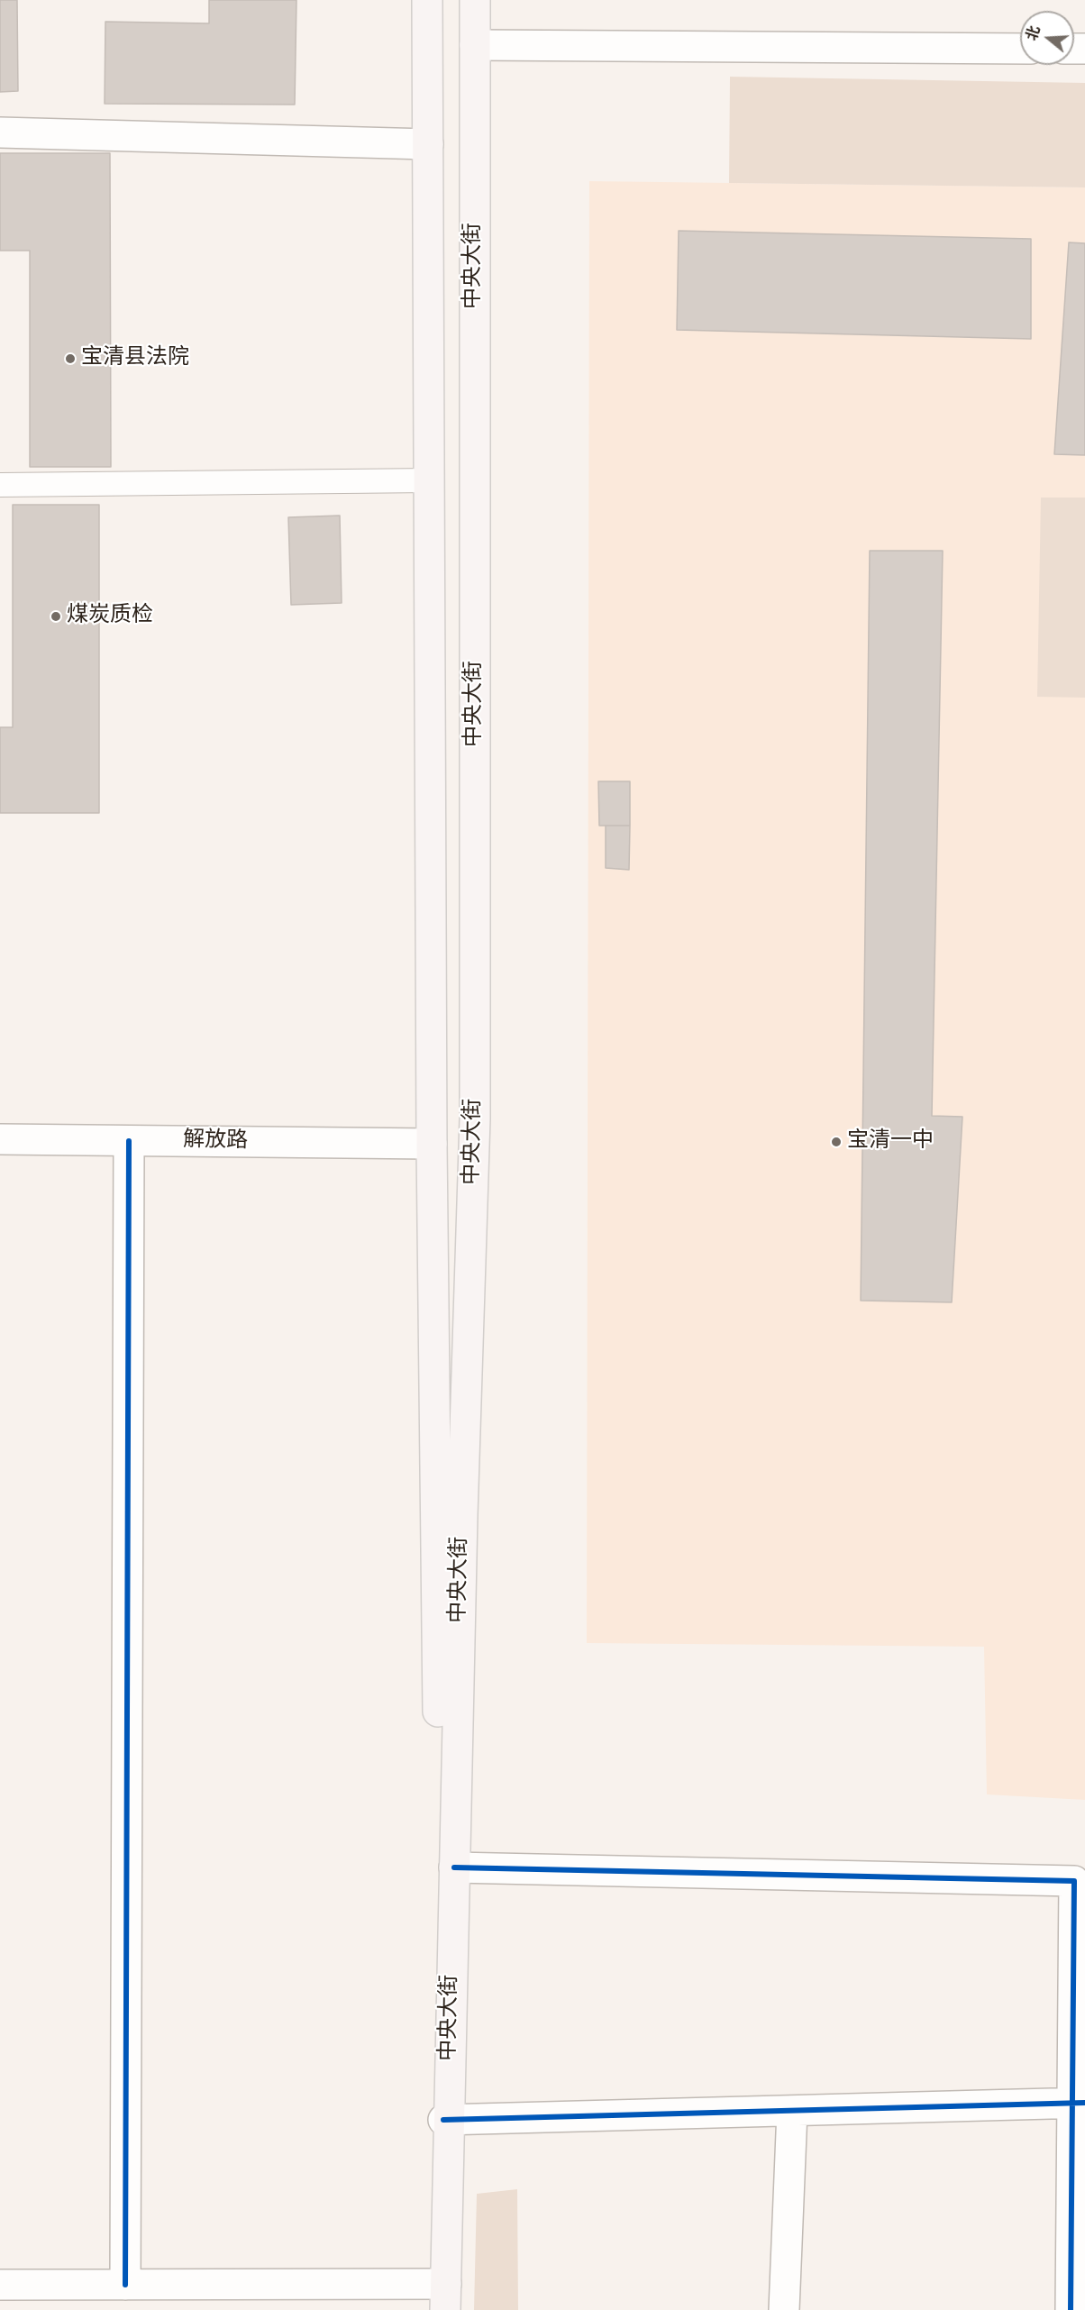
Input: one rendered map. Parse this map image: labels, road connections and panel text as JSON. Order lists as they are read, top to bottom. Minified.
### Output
{"streets":{"main road":["中央大街"],"street":["解放路"]},"crossings":[["中央大街","解放路"]],"places":["宝清县法院","煤炭质检","宝清一中"],"north":"left"}
